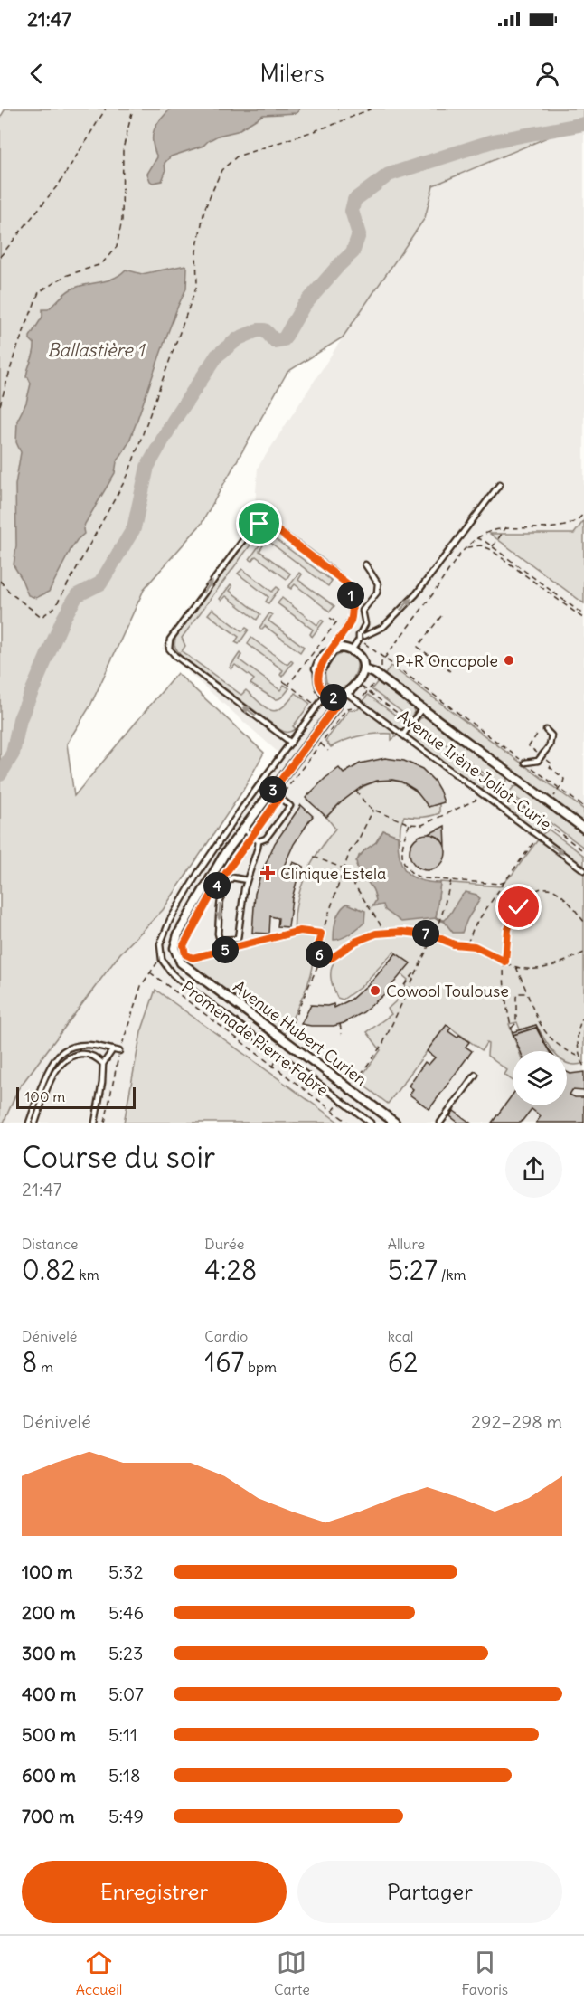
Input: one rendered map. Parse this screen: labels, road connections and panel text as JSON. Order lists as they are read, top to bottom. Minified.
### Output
{"streets":{"street":["Avenue Irène Joliot-Curie","Avenue Hubert Curien"],"path":["Promenade Pierre Fabre"]},"crossings":[["Avenue Irène Joliot-Curie","Avenue Hubert Curien"]],"water":["Ballastière 1"],"places":{"other":["P+R Oncopole","Cowool Toulouse"],"health":["Clinique Estela"]},"scale_bar":"100 m","page":{"status":"21:47","header":"Milers","pins":["1","2","3","4","7","5","6"],"scale":"100 m","heading":["Course du soir","21:47"],"stats":[["Distance","0.82 km"],["Durée","4:28"],["Allure","5:27 /km"],["Dénivelé","8 m"],["Cardio","167 bpm"],["kcal","62"]],"chart":["Dénivelé","292–298 m"],"list":[{"name":"100 m","note":"5:32"},{"name":"200 m","note":"5:46"},{"name":"300 m","note":"5:23"},{"name":"400 m","note":"5:07"},{"name":"500 m","note":"5:11"},{"name":"600 m","note":"5:18"},{"name":"700 m","note":"5:49"}],"buttons":["Enregistrer","Partager"],"tabs":["Accueil","Carte","Favoris"]}}
